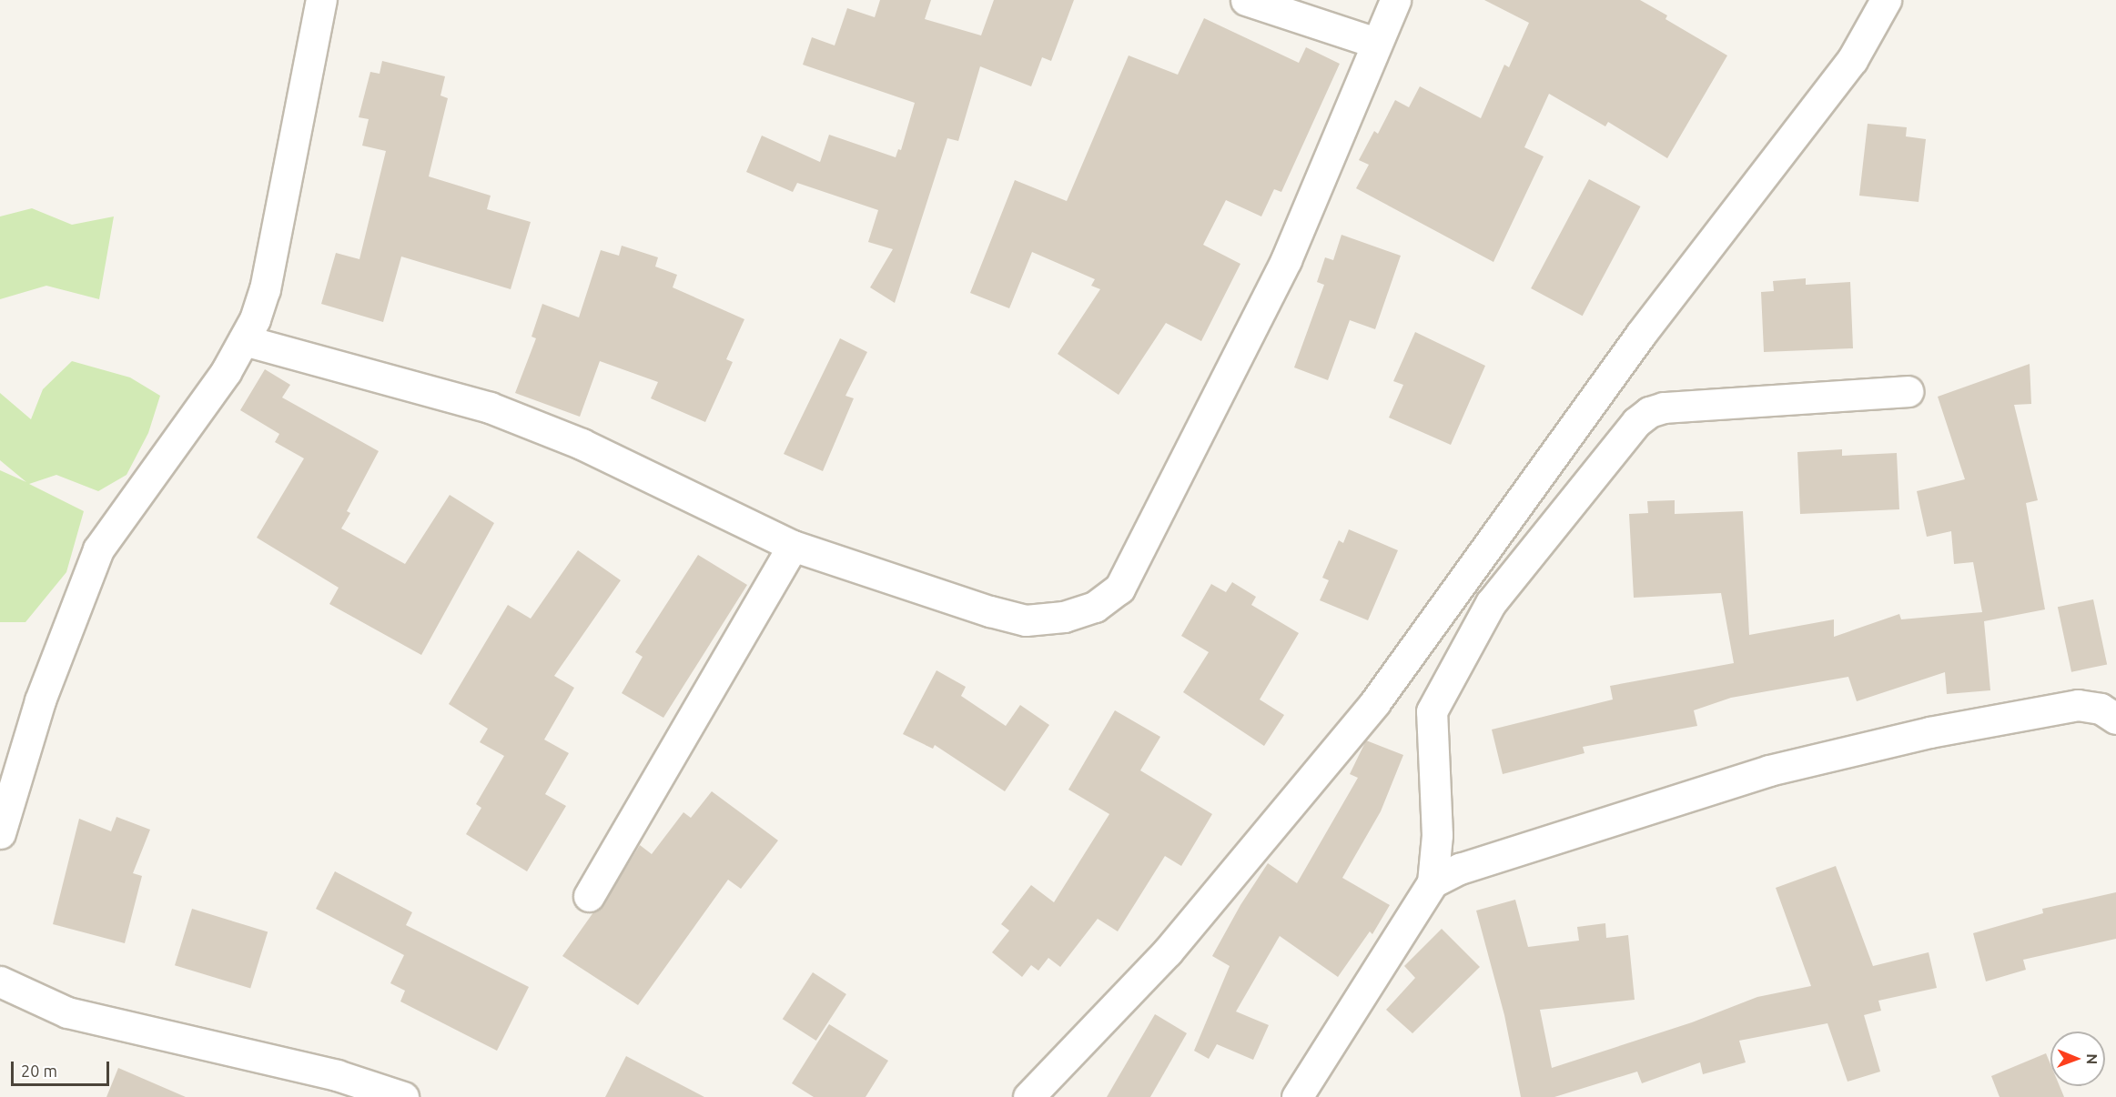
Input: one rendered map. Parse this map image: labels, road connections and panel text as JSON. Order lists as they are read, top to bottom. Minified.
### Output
{"scale_bar":"20 m","north":"right"}
